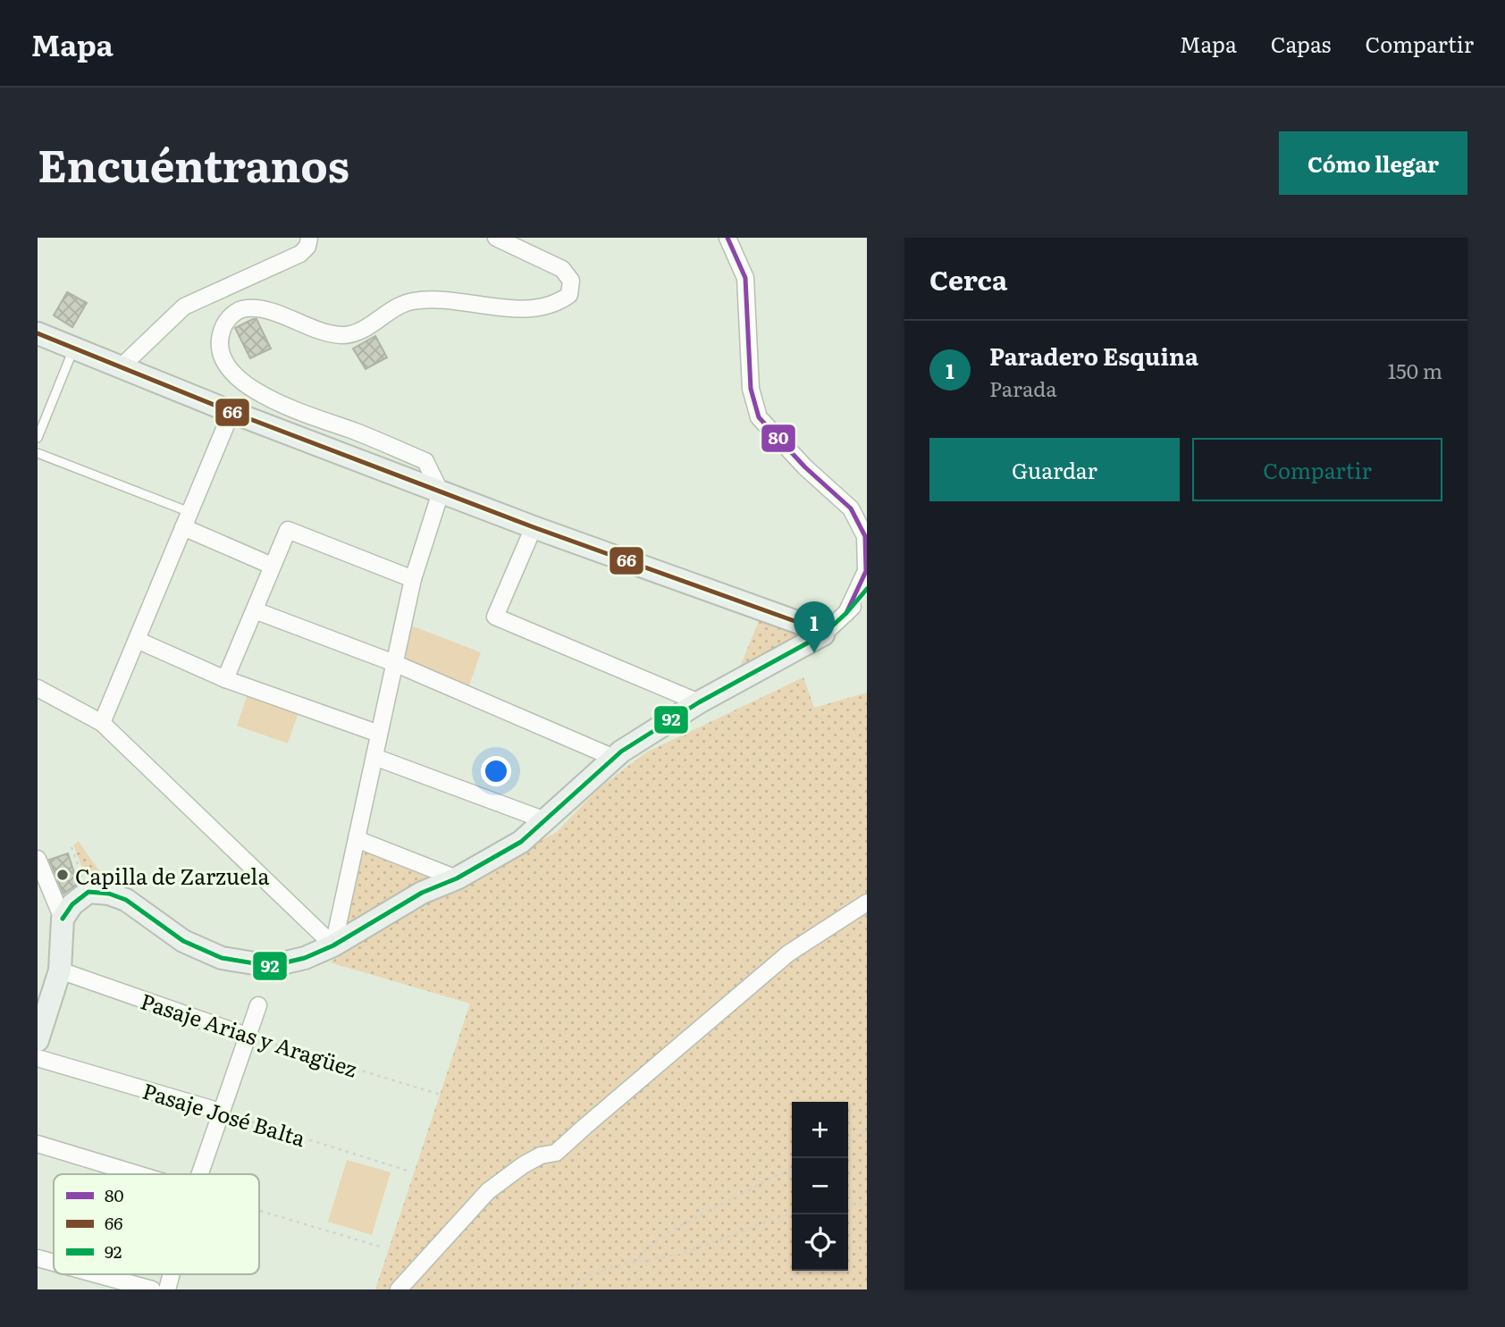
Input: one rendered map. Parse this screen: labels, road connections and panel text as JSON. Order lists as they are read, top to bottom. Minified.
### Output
{"streets":{"street":["Pasaje Arias y Aragüez","Pasaje José Balta"]},"places":["Capilla de Zarzuela"],"lines":["transit line 80","transit line 66","transit line 92"],"legend":["80","66","92"],"page":{"header":"Mapa","nav":["Mapa","Capas","Compartir"],"title":"Encuéntranos","buttons":["Cómo llegar",["Guardar","Compartir"]],"heading":"Cerca","list":[{"mark":"1","name":"Paradero Esquina","note":"Parada","value":"150 m"}],"pins":"1","map_buttons":["+","−"]}}
